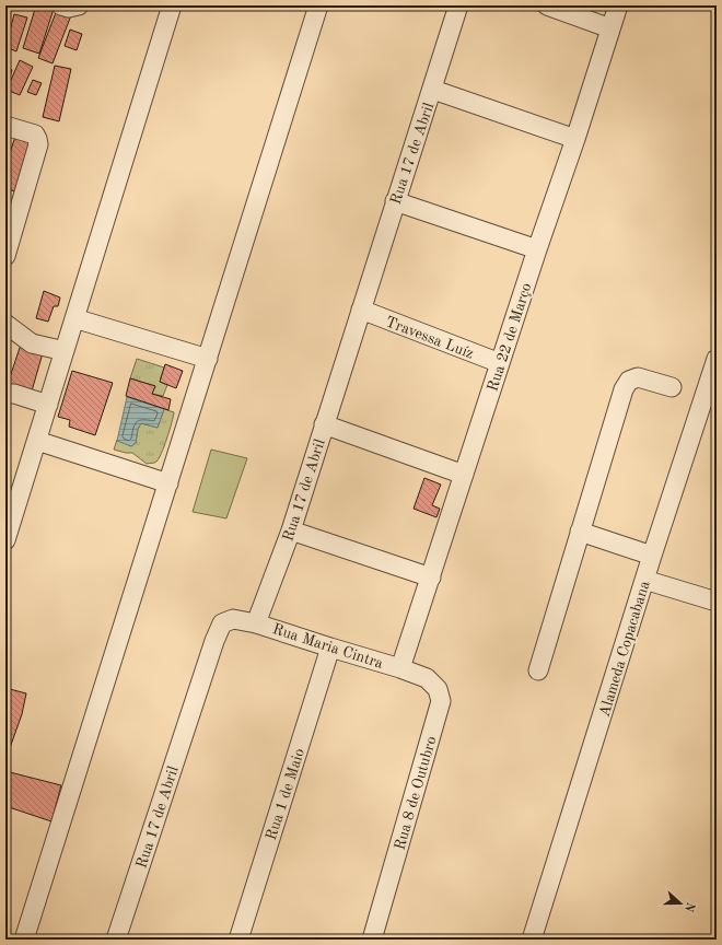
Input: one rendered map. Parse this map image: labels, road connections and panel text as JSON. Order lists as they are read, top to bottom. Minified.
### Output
{"streets":{"street":["Rua 17 de Abril","Travessa Luíz","Rua 22 de Março","Rua Maria Cintra","Alameda Copacabana","Rua 8 de Outubro","Rua 1 de Maio"]},"crossings":[["Rua 17 de Abril","Travessa Luíz"],["Rua 17 de Abril","Rua Maria Cintra"],["Travessa Luíz","Rua 22 de Março"],["Rua 22 de Março","Rua Maria Cintra"],["Rua 22 de Março","Rua 8 de Outubro"],["Rua Maria Cintra","Rua 8 de Outubro"],["Rua Maria Cintra","Rua 1 de Maio"]],"north":"right"}
